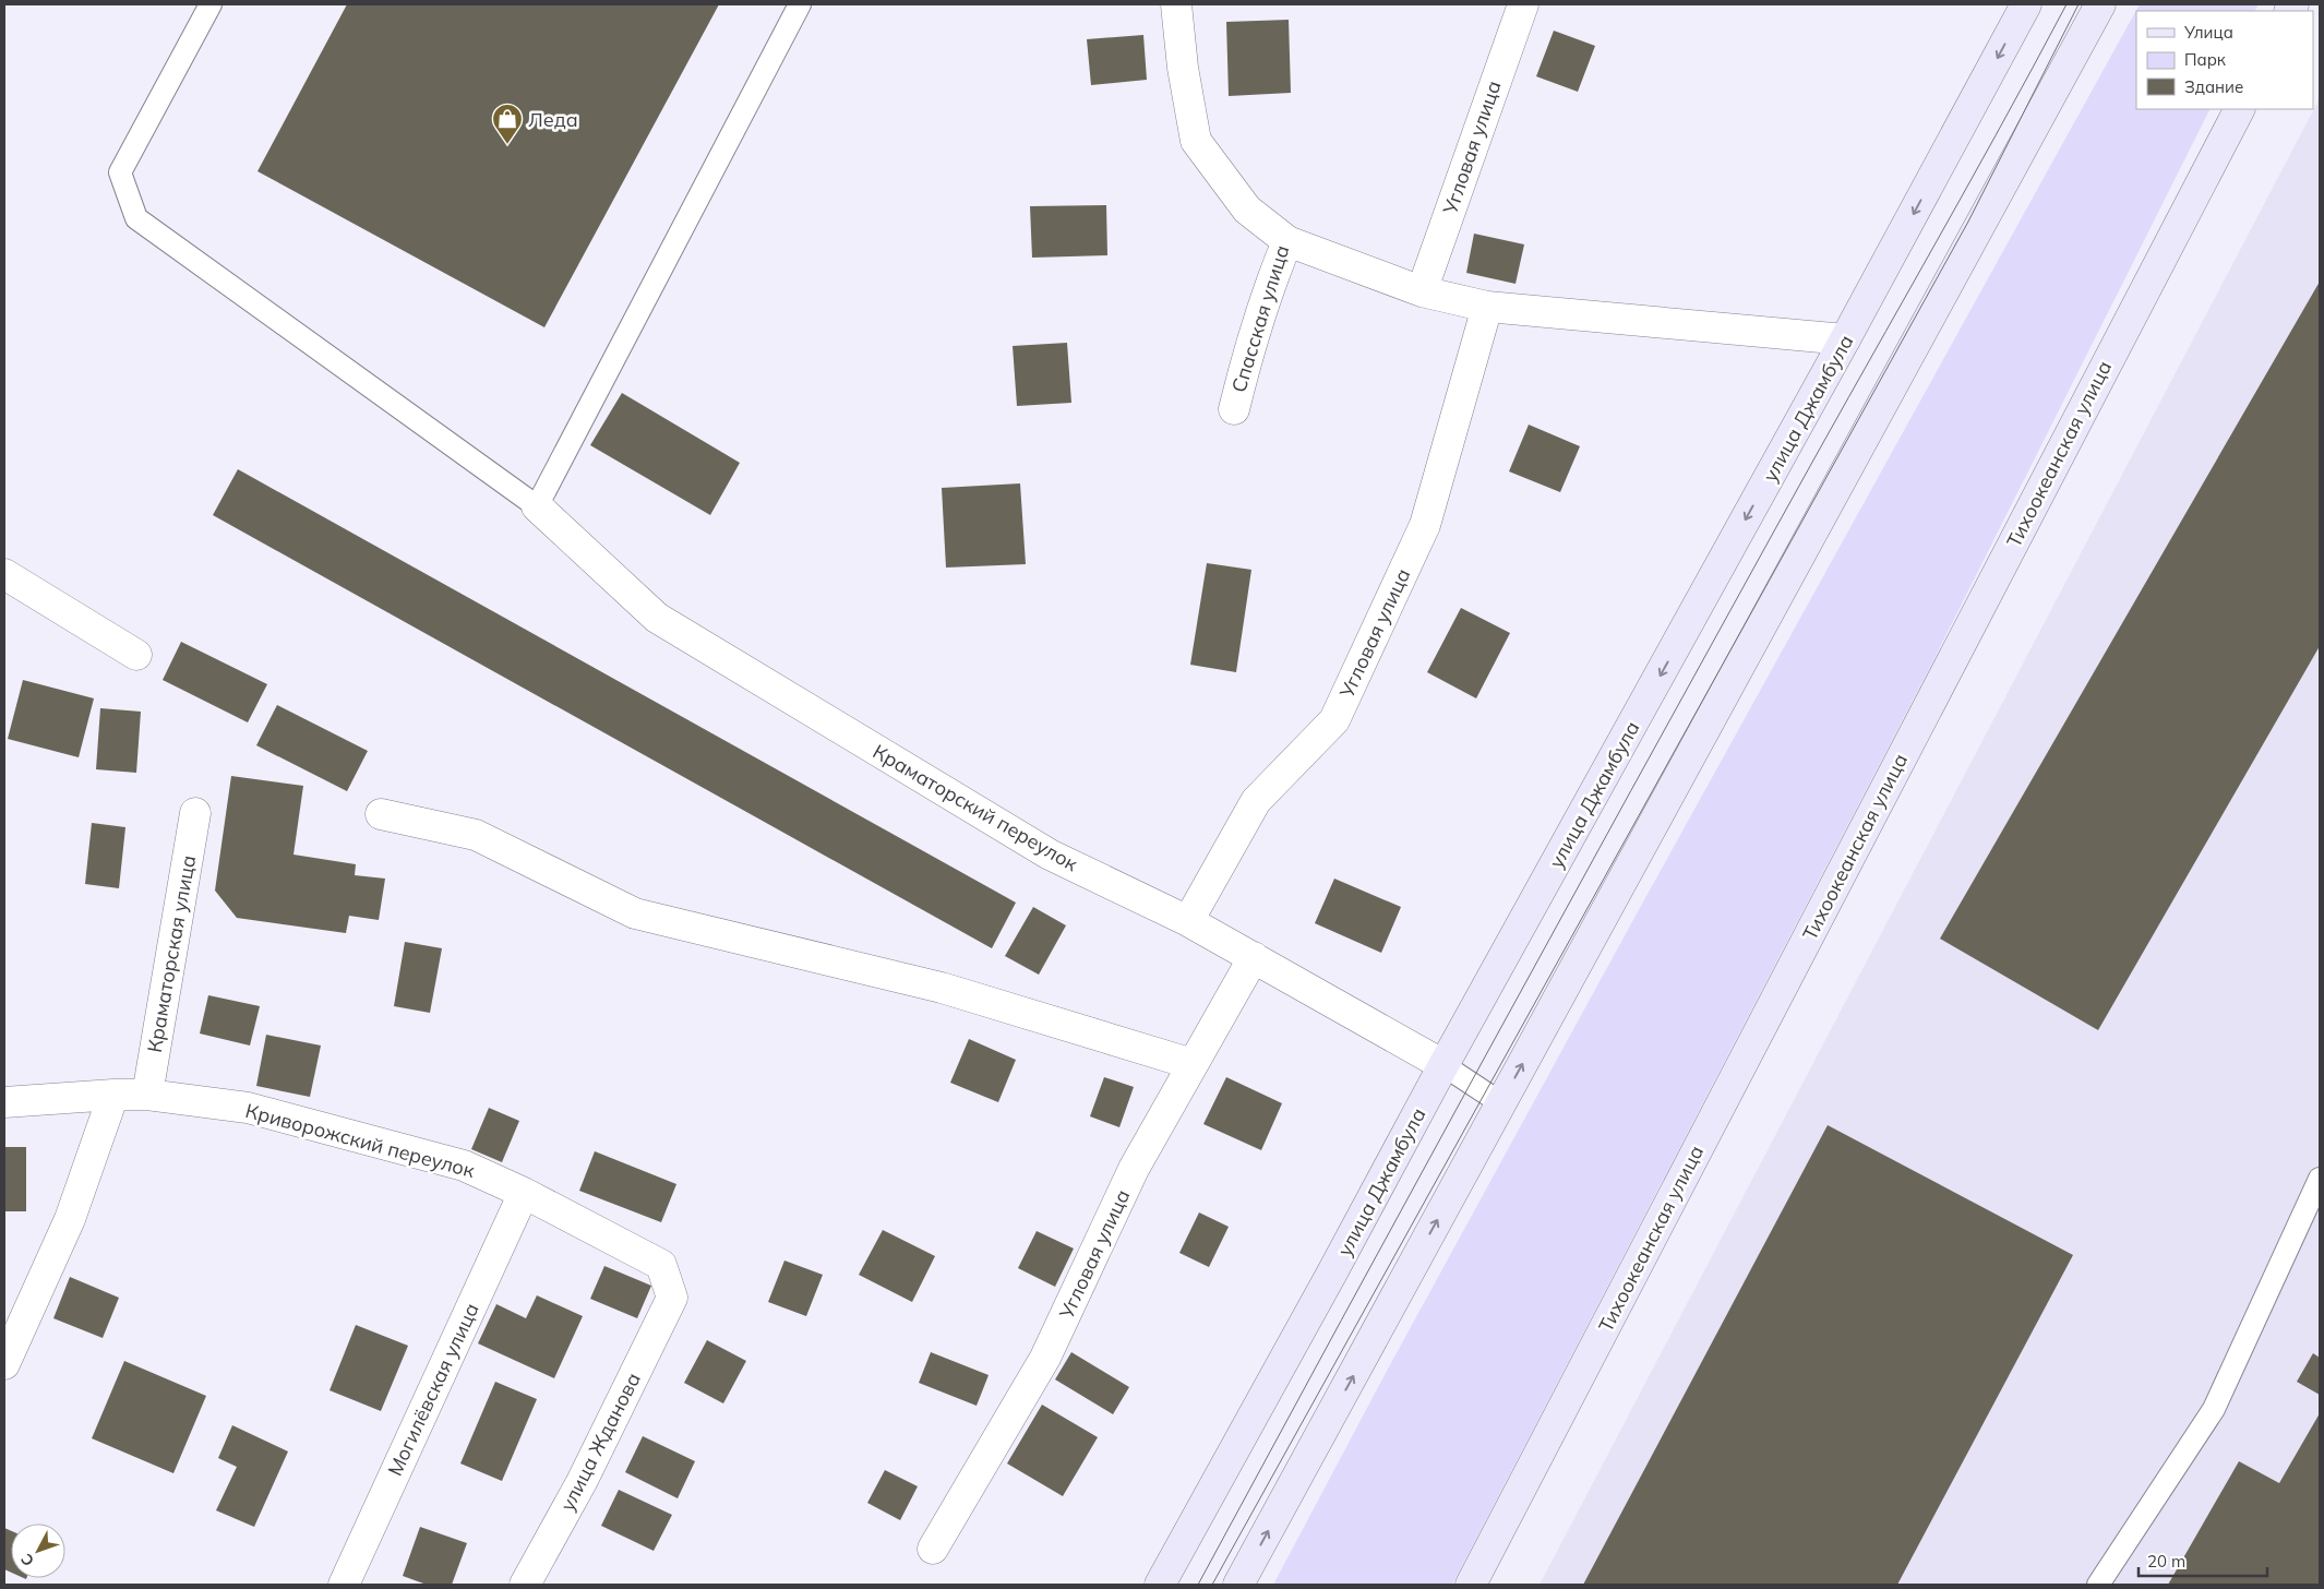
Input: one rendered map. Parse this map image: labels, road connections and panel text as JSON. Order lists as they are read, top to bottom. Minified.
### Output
{"streets":{"street":["Угловая улица","Спасская улица","улица Джамбула","Тихоокеанская улица","Краматорский переулок","Краматорская улица","Криворожский переулок","Могилёвская улица","улица Жданова"]},"crossings":[["Угловая улица","Краматорский переулок"],["улица Джамбула","Краматорский переулок"],["Краматорская улица","Криворожский переулок"],["Криворожский переулок","Могилёвская улица"],["Криворожский переулок","улица Жданова"]],"places":{"shop":["Леда"]},"legend":["Улица","Парк","Здание"],"scale_bar":"20 m","north":"bottom left"}
